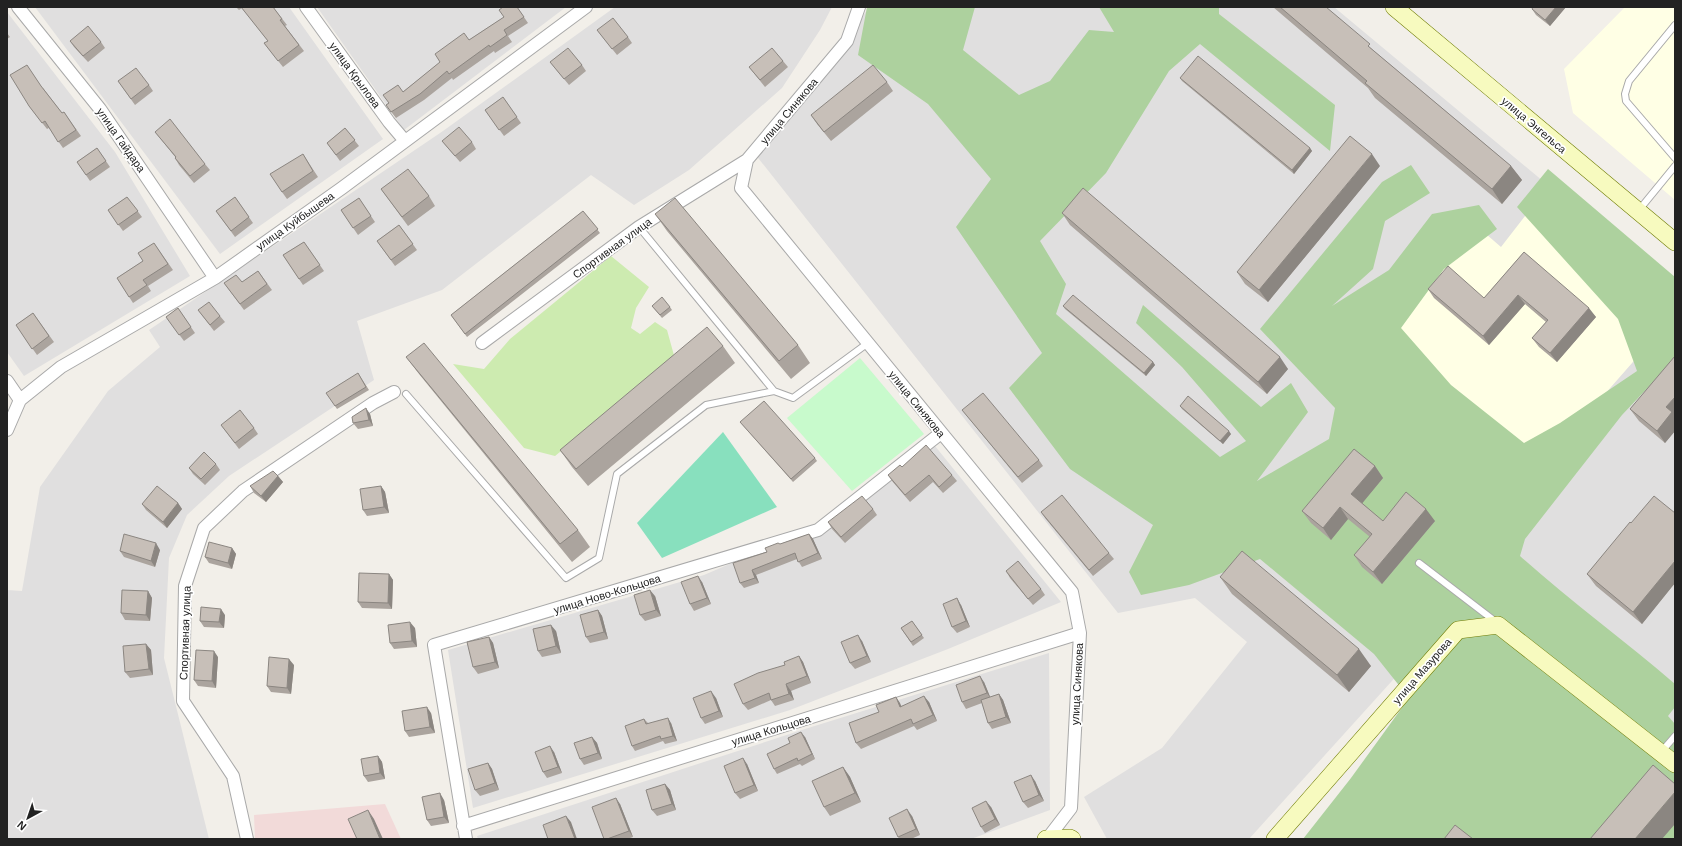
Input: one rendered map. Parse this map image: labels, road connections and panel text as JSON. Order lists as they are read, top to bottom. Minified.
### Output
{"streets":{"street":["улица Крылова","улица Синякова","улица Энгельса","улица Гайдара","улица Куйбышева","Спортивная улица","улица Ново-Кольцова","улица Мазурова","улица Кольцова"]},"crossings":[["улица Крылова","улица Куйбышева"],["улица Синякова","Спортивная улица"],["улица Синякова","улица Ново-Кольцова"],["улица Синякова","улица Кольцова"],["улица Гайдара","улица Куйбышева"],["улица Ново-Кольцова","улица Кольцова"]],"north":"bottom left"}
